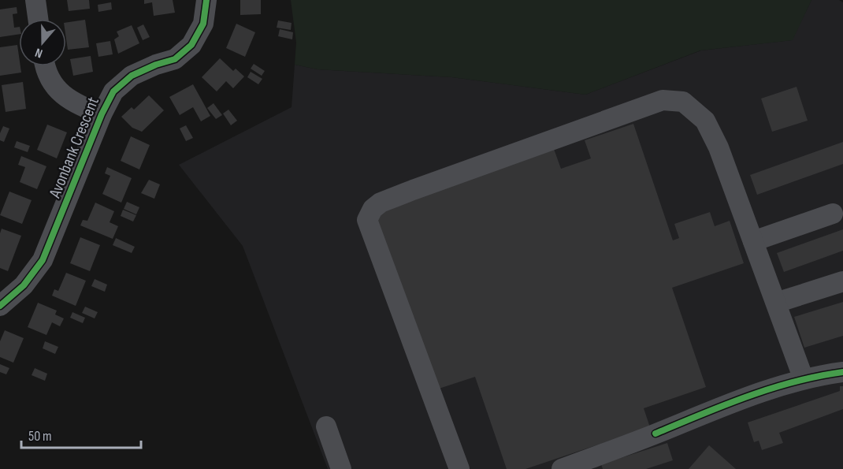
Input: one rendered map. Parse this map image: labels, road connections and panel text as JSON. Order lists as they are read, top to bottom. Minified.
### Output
{"streets":{"street":["Avonbank Crescent"]},"scale_bar":"50 m","north":"bottom"}
